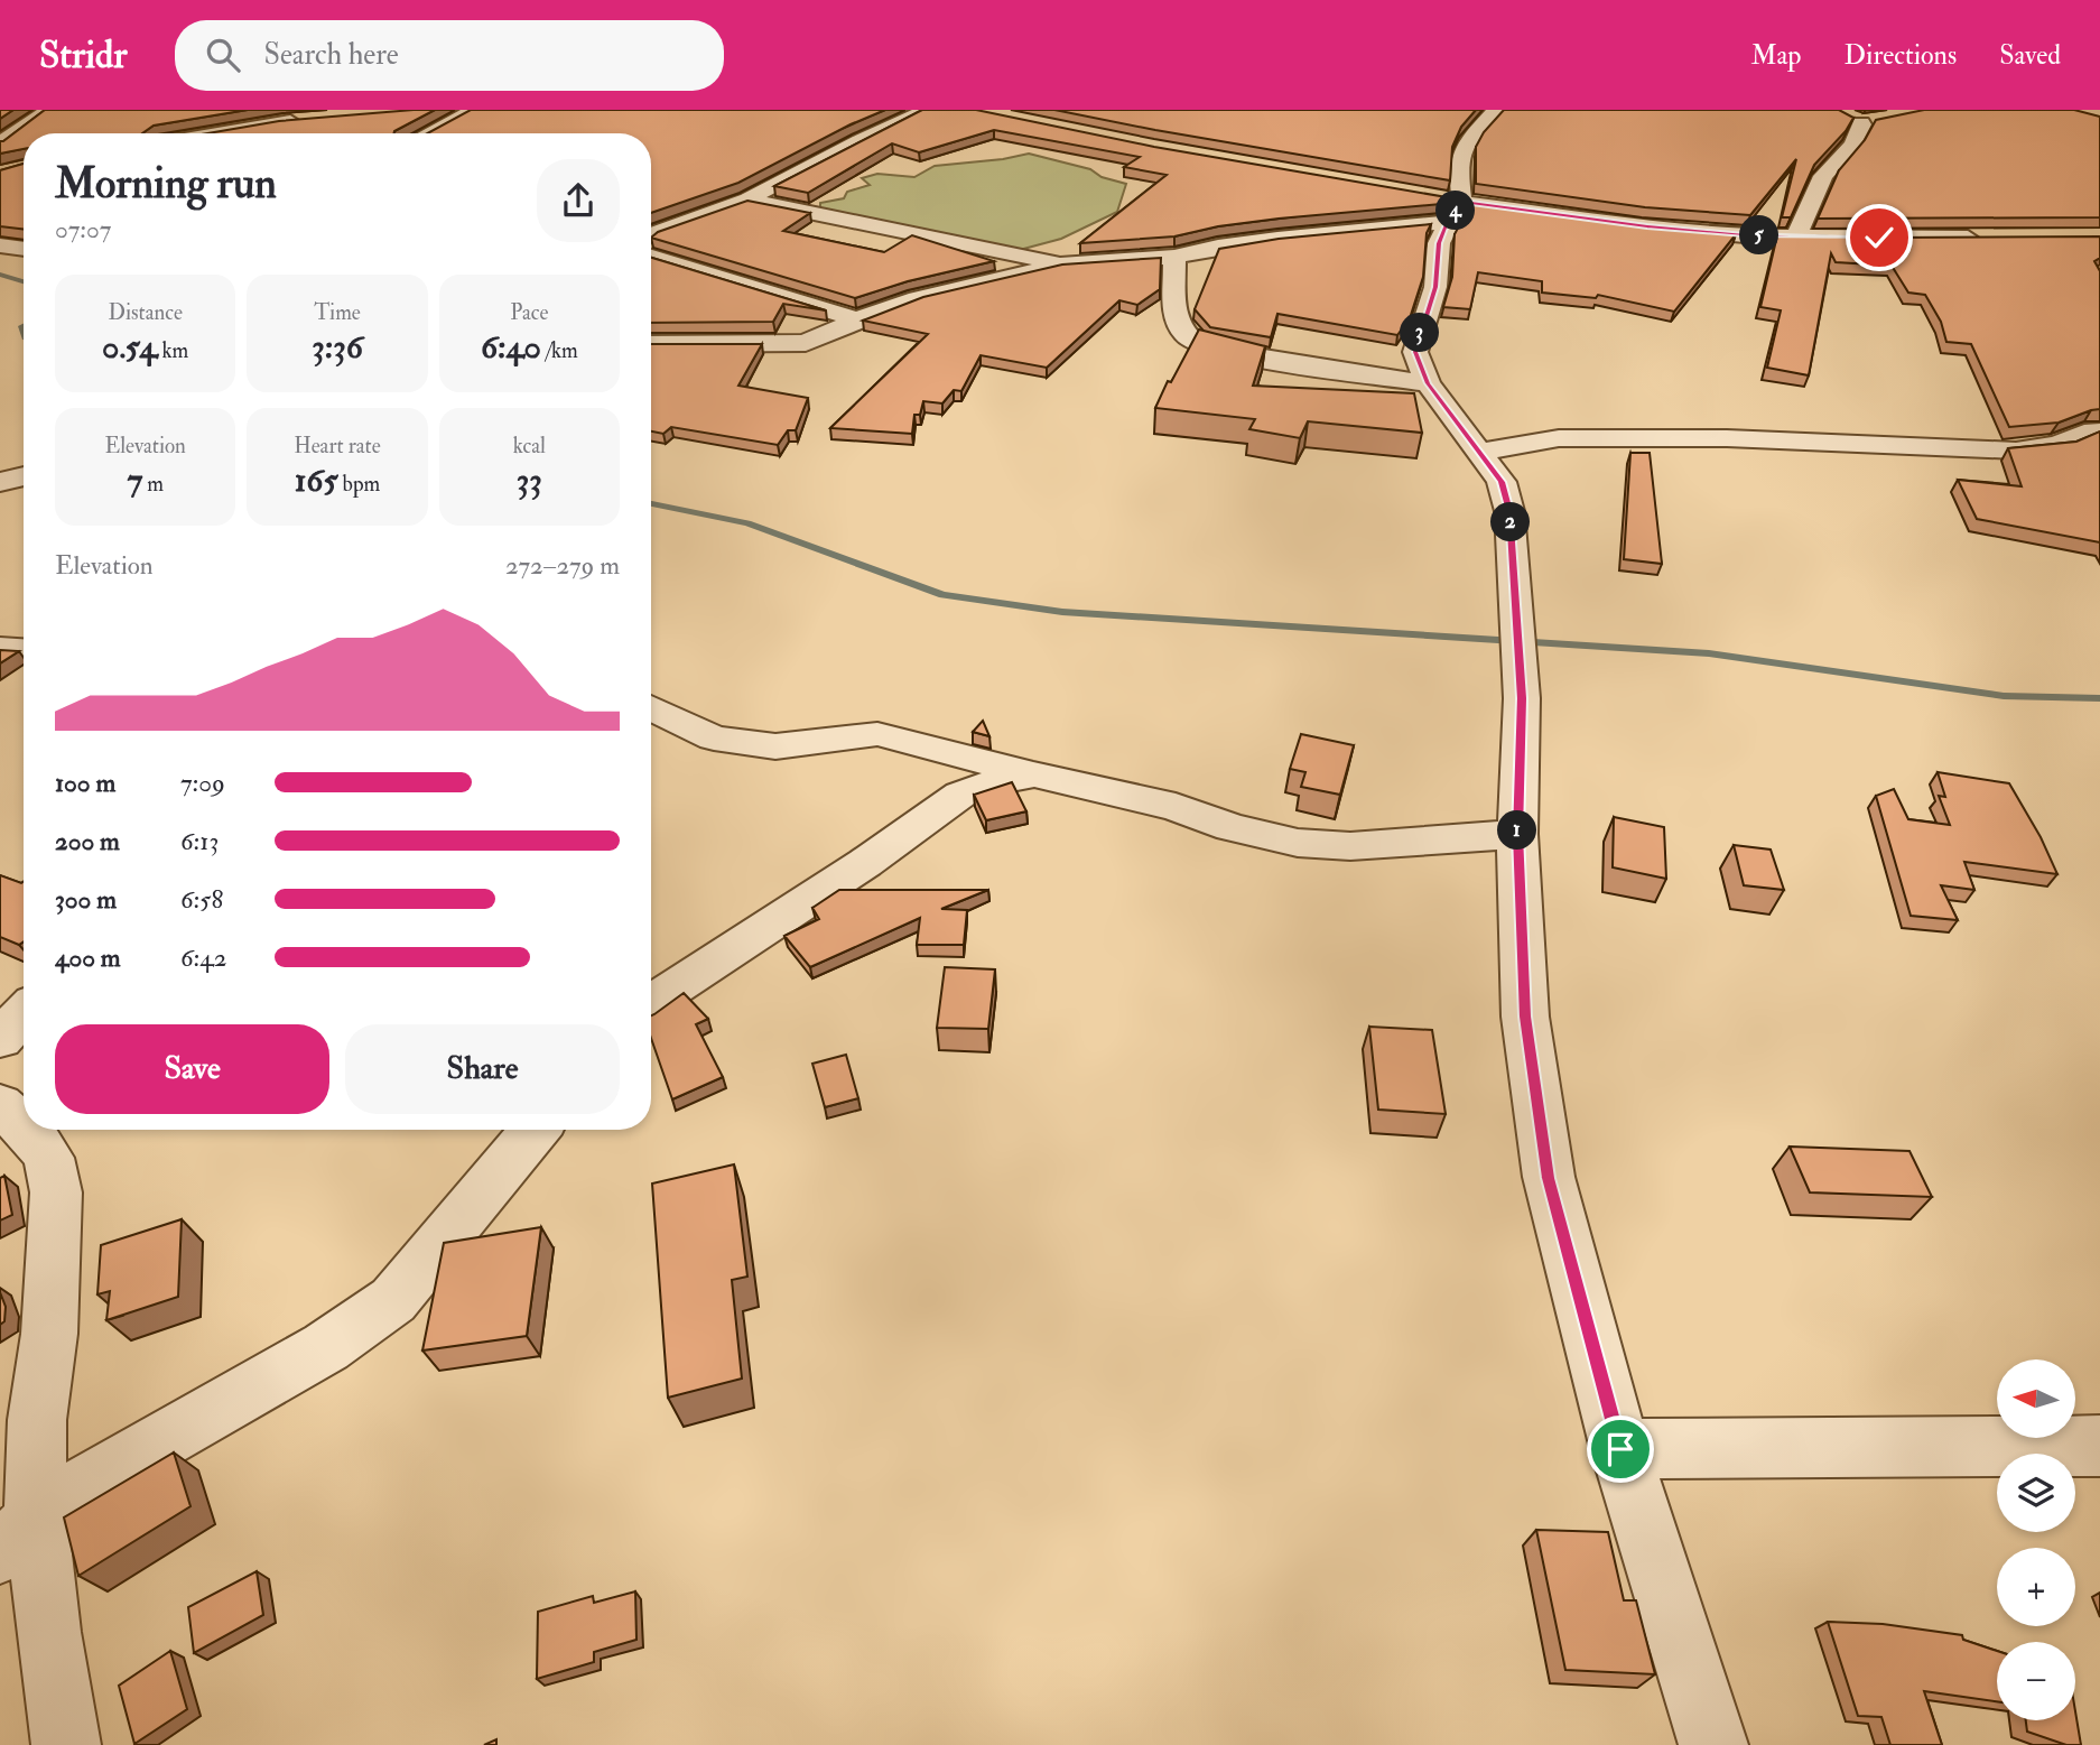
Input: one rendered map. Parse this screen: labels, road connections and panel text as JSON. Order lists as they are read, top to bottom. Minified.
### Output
{"north":"left","page":{"header":"Stridr","search":"Search here","nav":["Map","Directions","Saved"],"heading":["Morning run","07:07"],"pins":["4","5","3","2","1"],"stats":[["Distance","0.54 km"],["Time","3:36"],["Pace","6:40 /km"],["Elevation","7 m"],["Heart rate","165 bpm"],["kcal","33"]],"chart":["Elevation","272–279 m"],"list":[{"name":"100 m","note":"7:09"},{"name":"200 m","note":"6:13"},{"name":"300 m","note":"6:58"},{"name":"400 m","note":"6:42"}],"buttons":["Save","Share"],"map_buttons":["+","−"]}}
